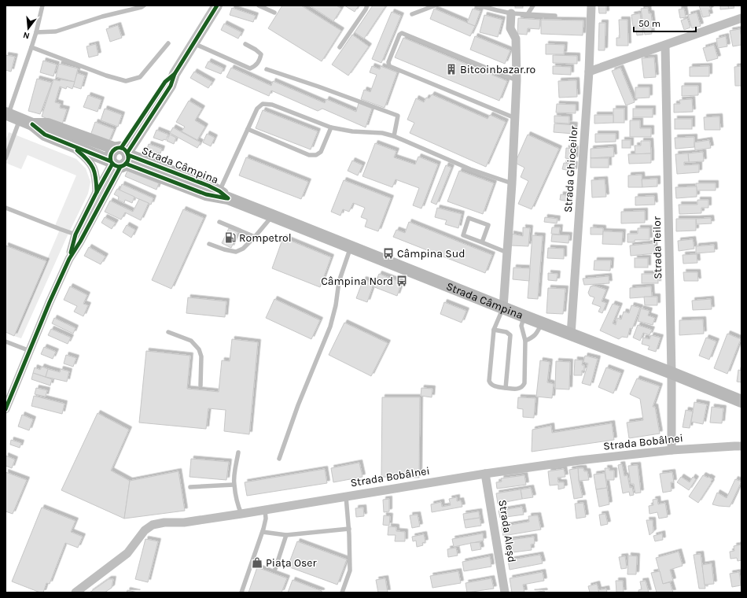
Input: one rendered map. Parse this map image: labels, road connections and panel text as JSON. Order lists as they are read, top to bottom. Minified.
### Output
{"streets":{"main road":["Strada Câmpina"],"street":["Strada Ghioceilor","Strada Teilor","Strada Bobâlnei","Strada Aleșd"]},"crossings":[["Strada Câmpina","Strada Ghioceilor"],["Strada Câmpina","Strada Teilor"],["Strada Teilor","Strada Bobâlnei"],["Strada Bobâlnei","Strada Aleșd"]],"places":{"building":["Bitcoinbazar.ro"],"fuel station":["Rompetrol"],"bus stop":["Câmpina Sud","Câmpina Nord"],"shop":["Piața Oser"]},"scale_bar":"50 m","north":"bottom"}
